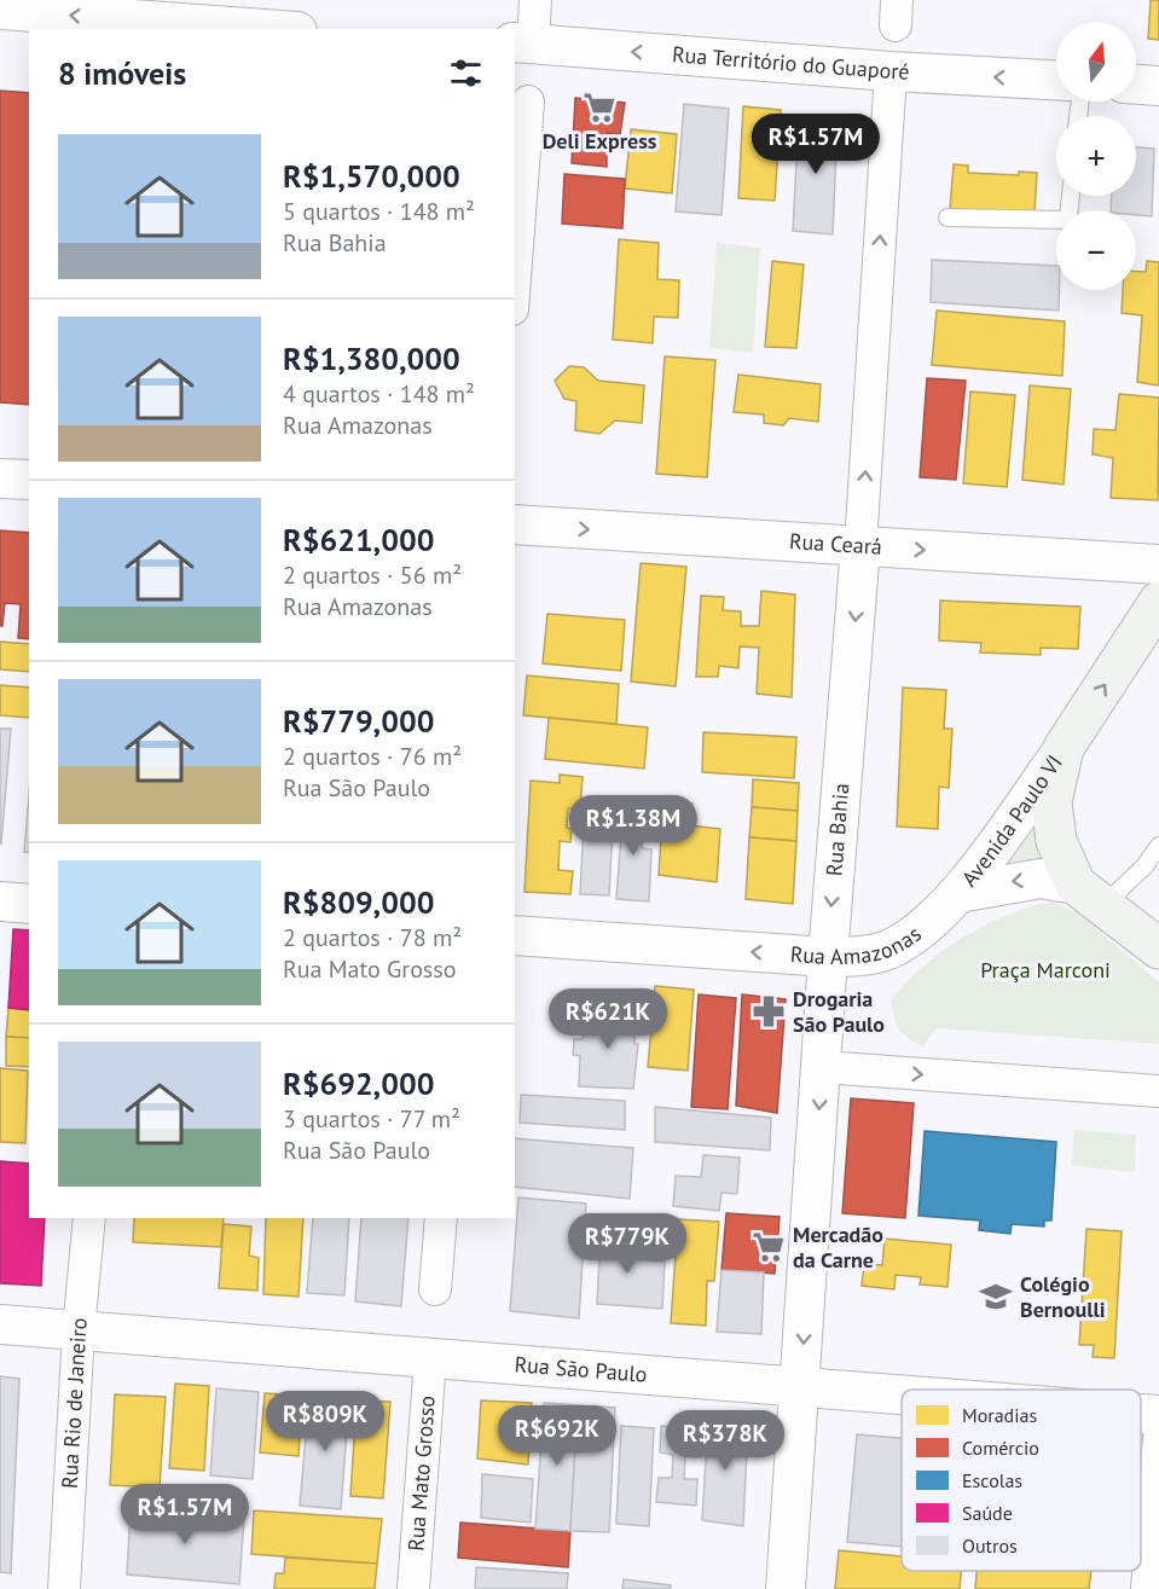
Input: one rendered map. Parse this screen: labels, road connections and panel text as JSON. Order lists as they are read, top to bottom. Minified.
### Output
{"streets":{"main road":["Avenida Paulo VI"],"street":["Rua Território do Guaporé","Rua Ceará","Rua Bahia","Rua Amazonas","Rua São Paulo","Rua Rio de Janeiro","Rua Mato Grosso"]},"crossings":[["Rua Território do Guaporé","Rua Bahia"],["Rua Ceará","Rua Bahia"],["Avenida Paulo VI","Rua Amazonas"],["Rua Bahia","Rua Amazonas"],["Rua Bahia","Rua São Paulo"],["Rua São Paulo","Rua Rio de Janeiro"],["Rua São Paulo","Rua Mato Grosso"]],"one_way":["Rua Território do Guaporé","Rua Ceará","Rua Amazonas"],"parks":["Praça Marconi"],"places":{"supermarket":["Deli Express","Mercadão da Carne"],"pharmacy":["Drogaria São Paulo"],"school or university":["Colégio Bernoulli"]},"legend":["Moradias","Comércio","Escolas","Saúde","Outros"],"north":"top","page":{"map_buttons":["+","−"],"heading":"8 imóveis","price":["R$1.57M","R$1.38M","R$621K","R$779K","R$809K","R$692K","R$378K","R$1.57M"],"list":[{"name":"R$1,570,000","note":"5 quartos · 148 m² · Rua Bahia"},{"name":"R$1,380,000","note":"4 quartos · 148 m² · Rua Amazonas"},{"name":"R$621,000","note":"2 quartos · 56 m² · Rua Amazonas"},{"name":"R$779,000","note":"2 quartos · 76 m² · Rua São Paulo"},{"name":"R$809,000","note":"2 quartos · 78 m² · Rua Mato Grosso"},{"name":"R$692,000","note":"3 quartos · 77 m² · Rua São Paulo"}]}}
